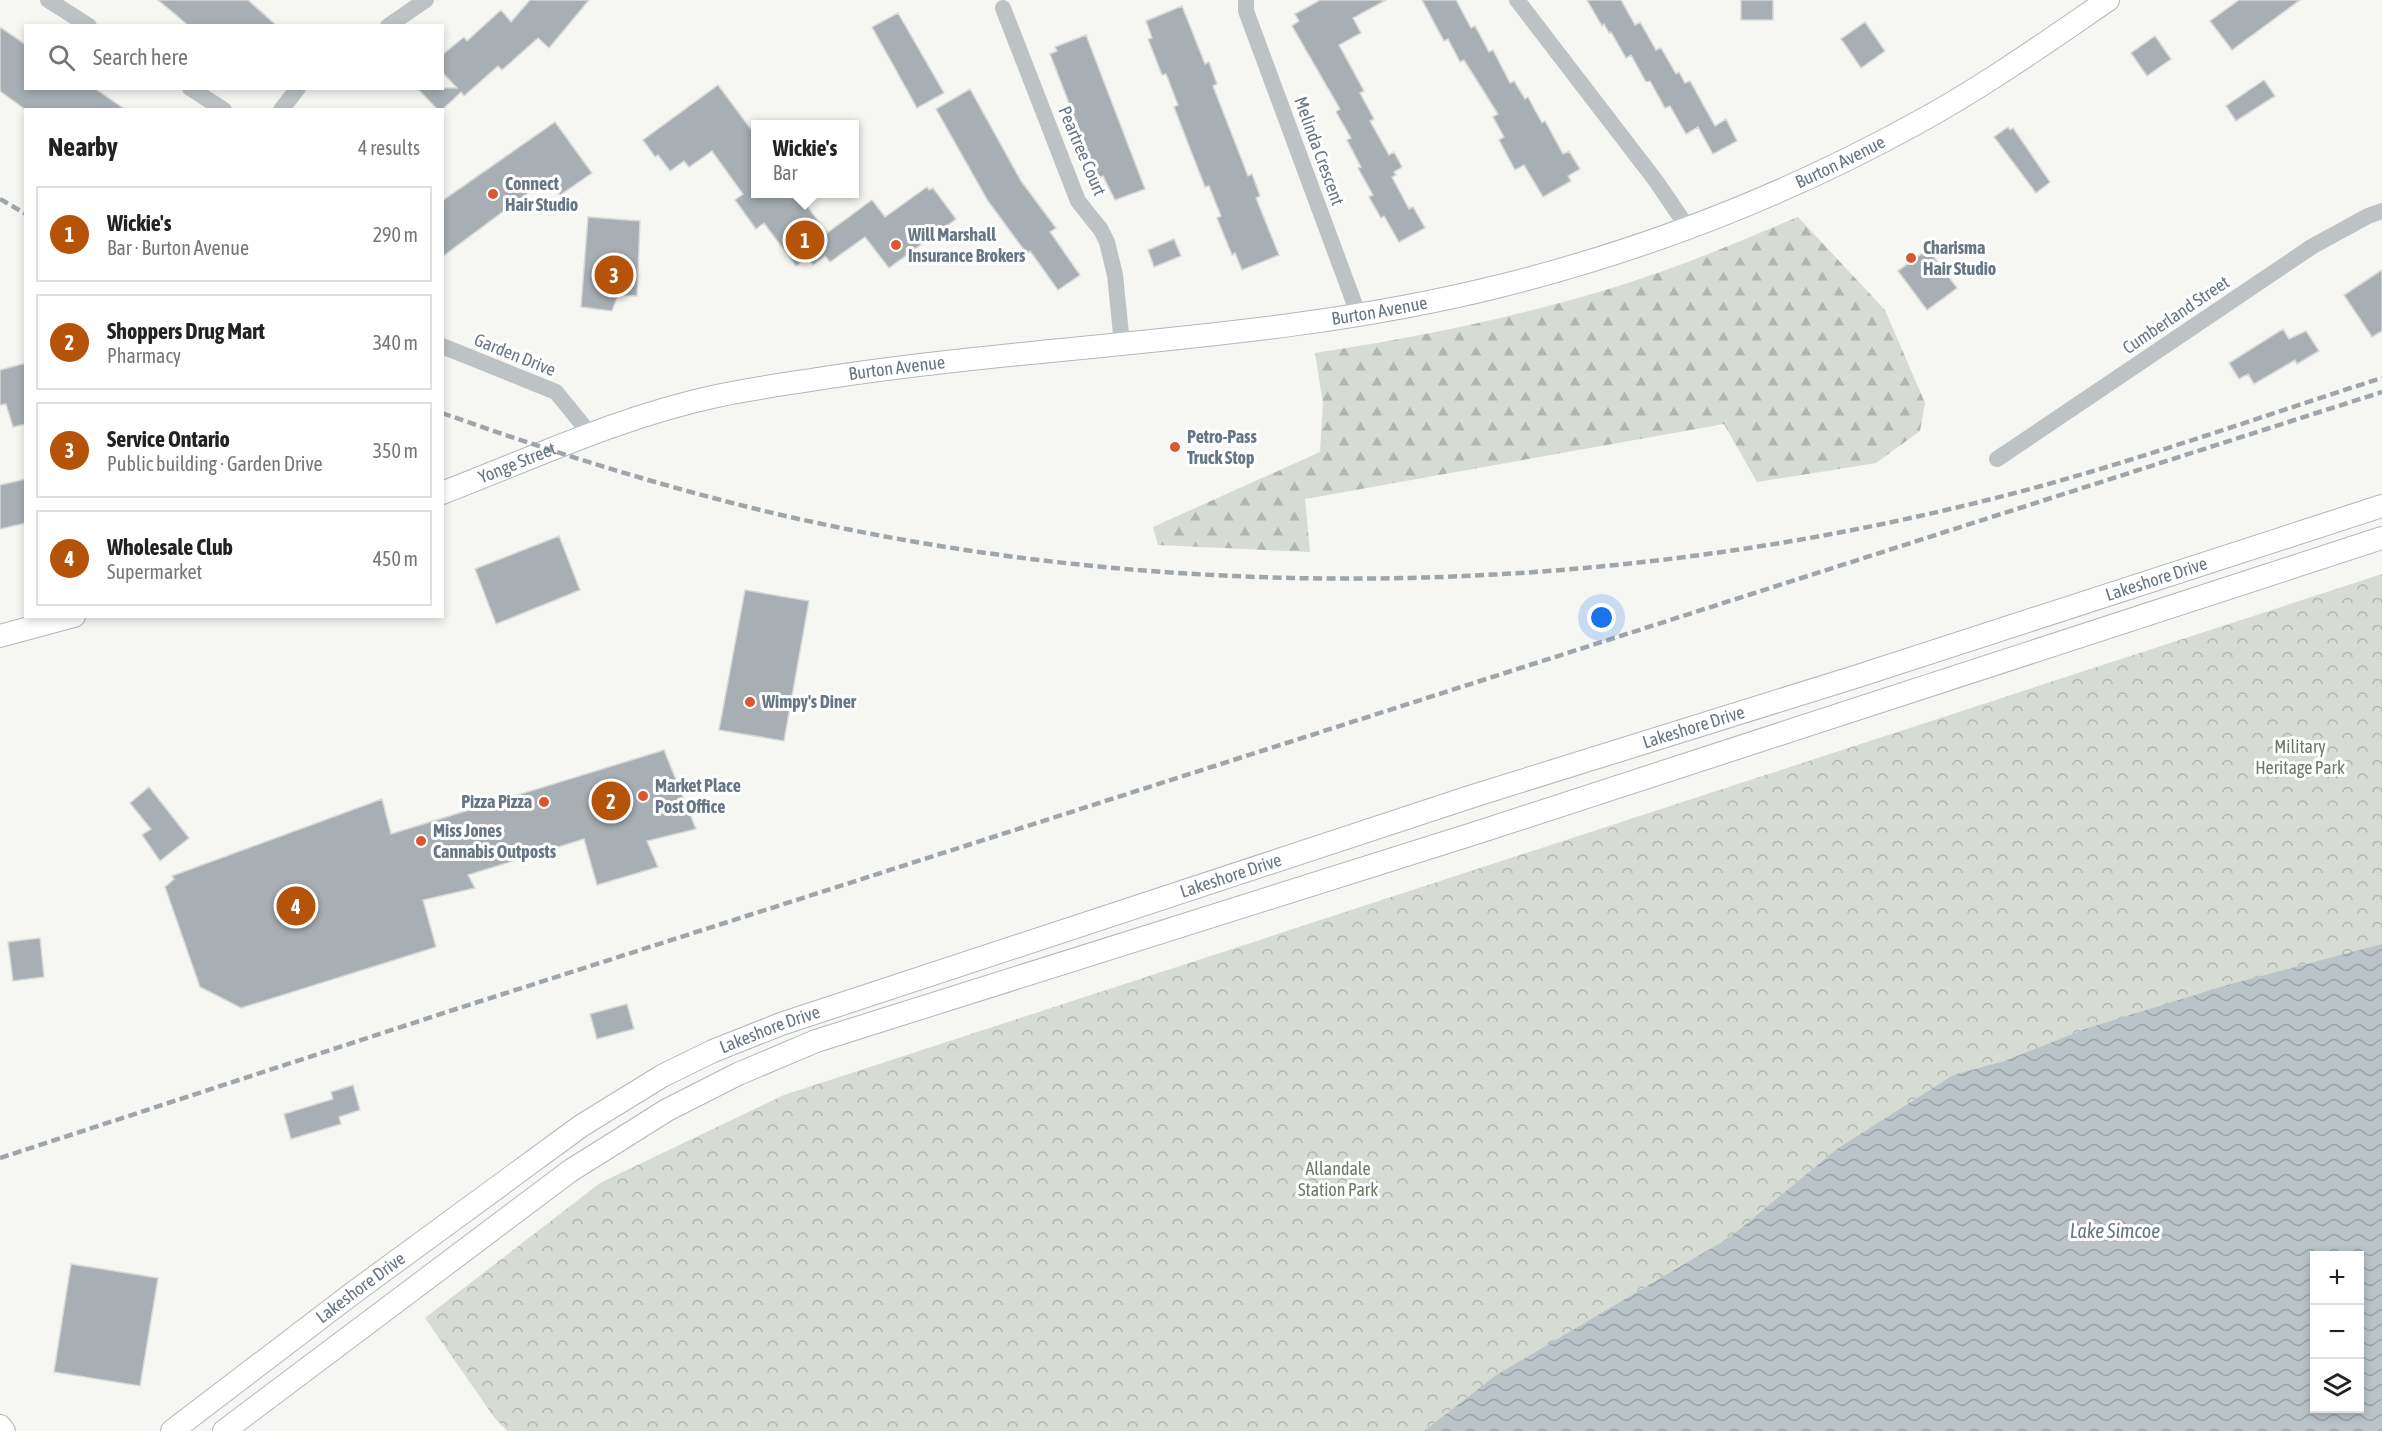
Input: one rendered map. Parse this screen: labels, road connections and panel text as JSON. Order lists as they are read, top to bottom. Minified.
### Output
{"streets":{"main road":["Burton Avenue","Yonge Street","Lakeshore Drive"],"street":["Peartree Court","Melinda Crescent","Cumberland Street","Garden Drive"]},"crossings":[["Peartree Court","Burton Avenue"],["Melinda Crescent","Burton Avenue"],["Burton Avenue","Garden Drive"],["Burton Avenue","Yonge Street"],["Garden Drive","Yonge Street"]],"water":["Lake Simcoe"],"parks":["Military Heritage Park","Allandale Station Park"],"places":["Connect Hair Studio","Will Marshall Insurance Brokers","Charisma Hair Studio","Petro-Pass Truck Stop","Wimpy's Diner","Market Place Post Office","Pizza Pizza","Miss Jones Cannabis Outposts"],"page":{"search":"Search here","heading":["Nearby","4 results"],"popup":["Wickie's","Bar"],"list":[{"mark":"1","name":"Wickie's","note":"Bar · Burton Avenue","value":"290 m"},{"mark":"2","name":"Shoppers Drug Mart","note":"Pharmacy","value":"340 m"},{"mark":"3","name":"Service Ontario","note":"Public building · Garden Drive","value":"350 m"},{"mark":"4","name":"Wholesale Club","note":"Supermarket","value":"450 m"}],"pins":["1","3","2","4"],"map_buttons":["+","−"]}}
